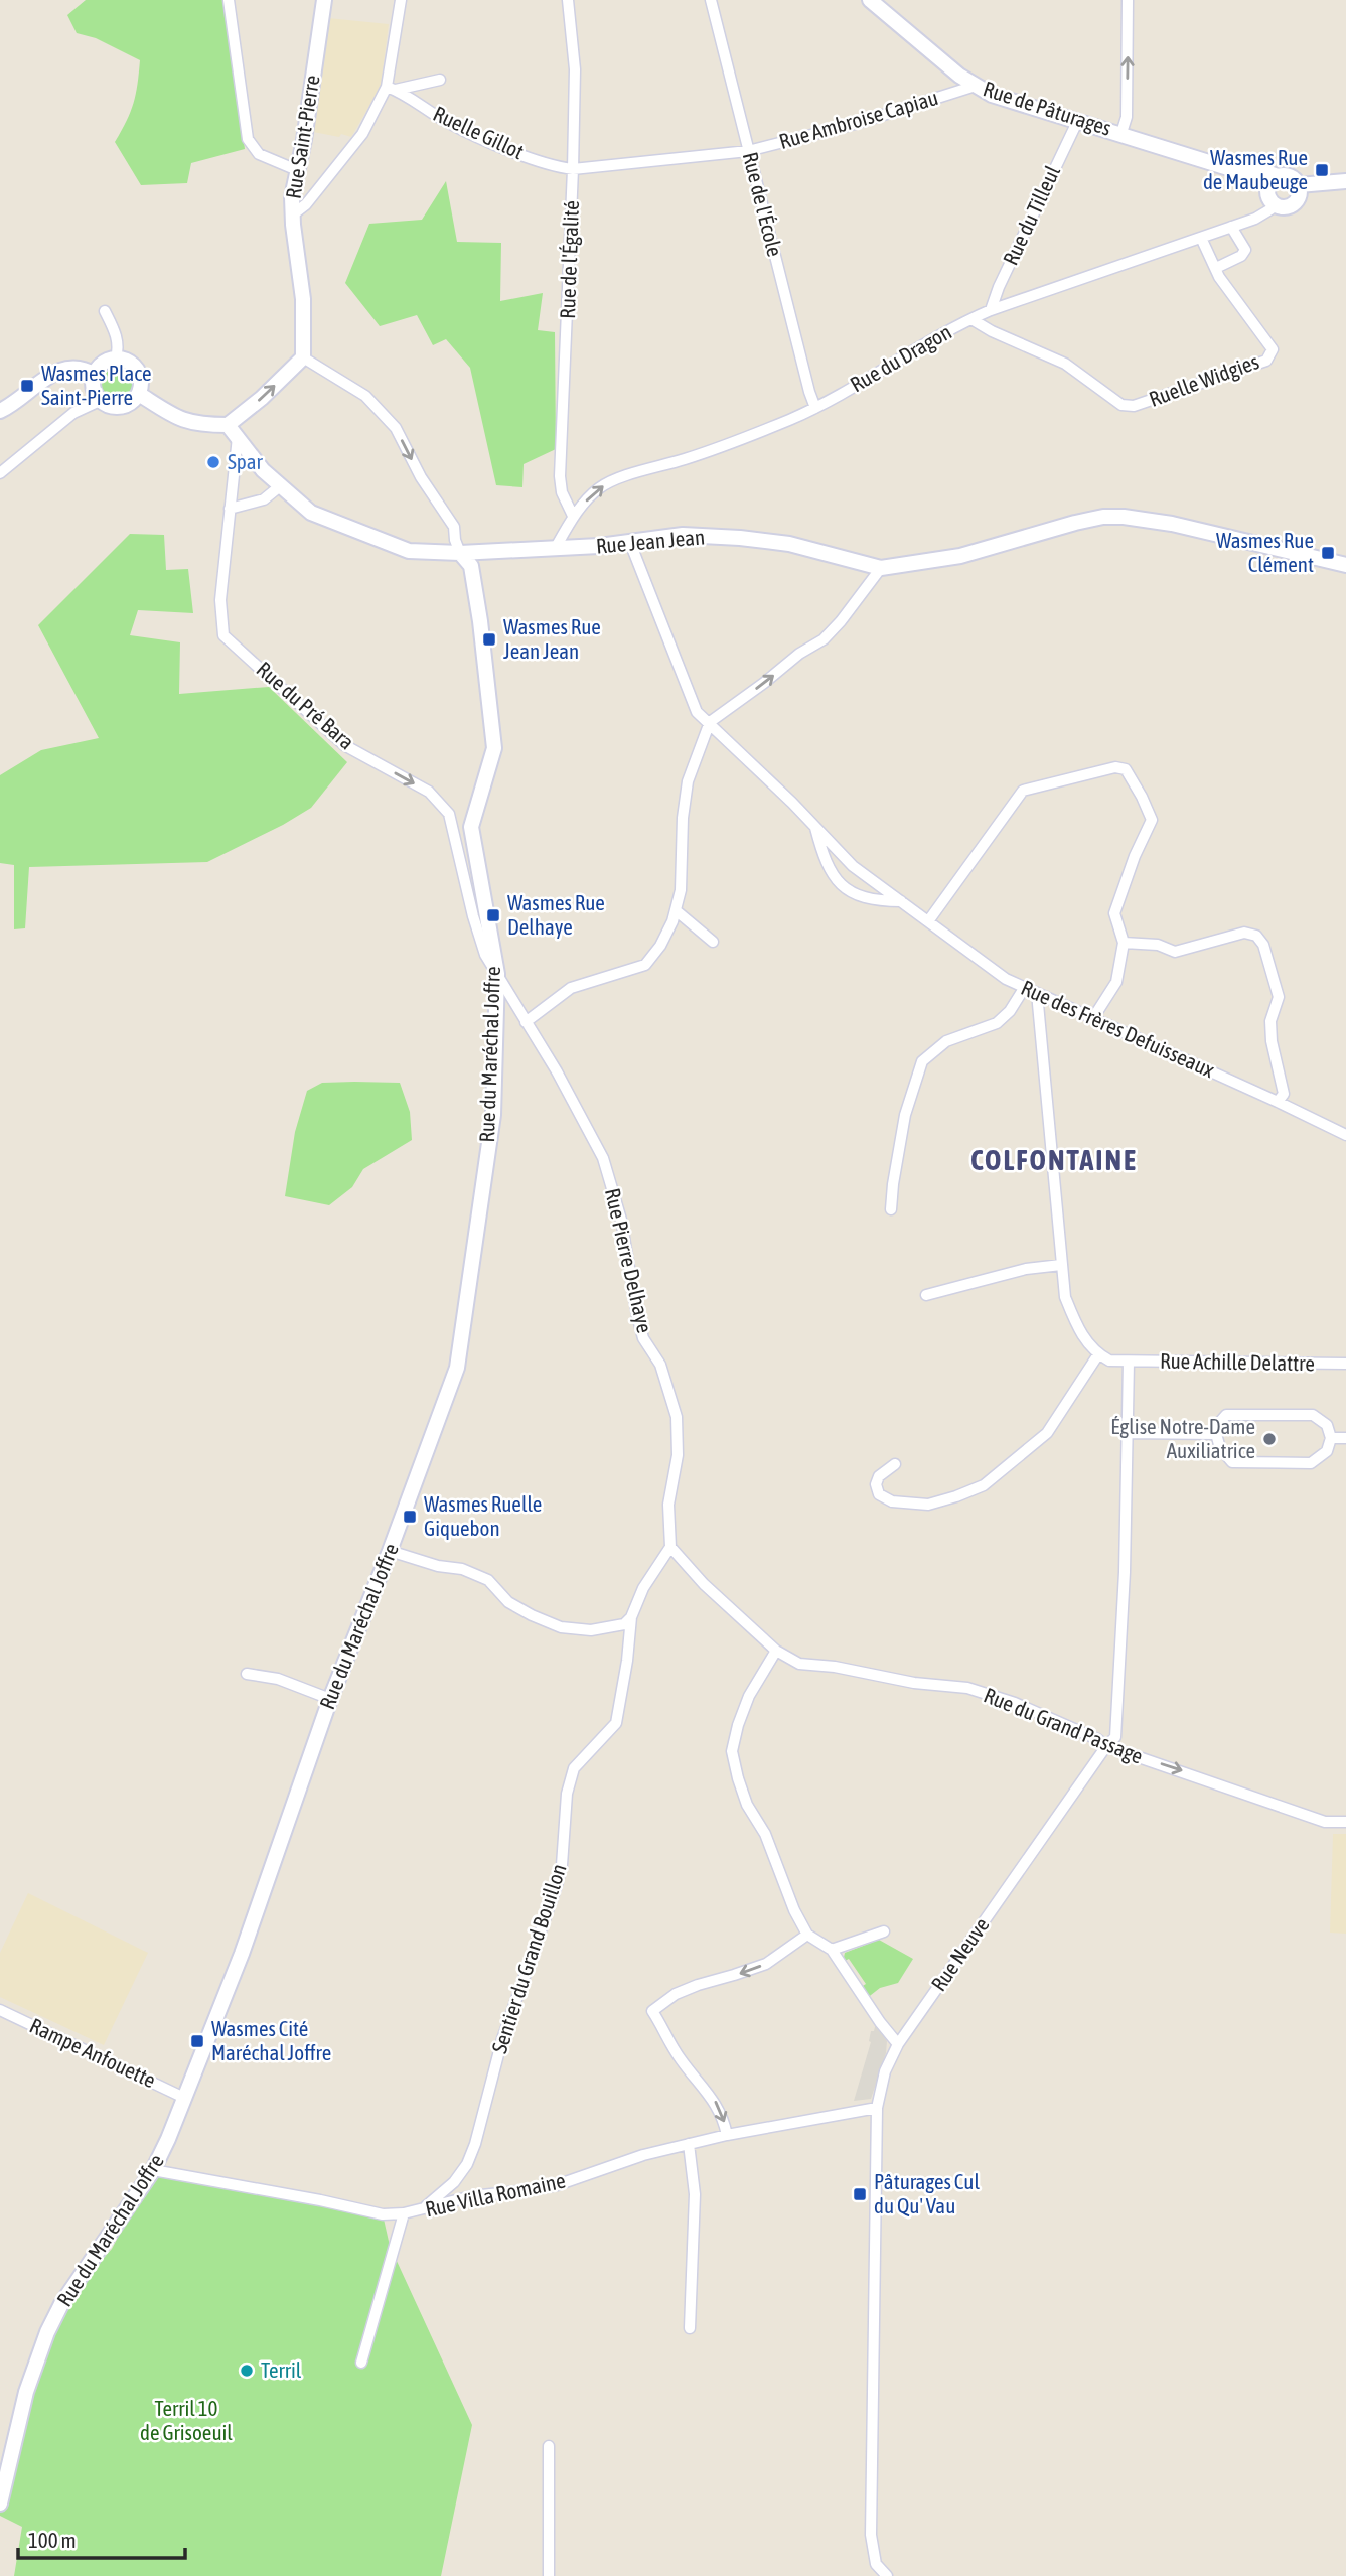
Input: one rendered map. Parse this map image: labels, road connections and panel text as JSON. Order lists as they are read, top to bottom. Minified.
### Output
{"streets":{"street":["Rue de Pâturages","Rue Ambroise Capiau","Ruelle Gillot","Rue Saint-Pierre","Rue de l'École","Rue du Tilleul","Rue de l'Égalité","Rue du Dragon","Ruelle Widgies","Rue Jean Jean","Rue du Pré Bara","Rue des Frères Defuisseaux","Rue du Maréchal Joffre","Rue Pierre Delhaye","Rue Achille Delattre","Rue du Grand Passage","Rue Neuve","Sentier du Grand Bouillon","Rampe Anfouette","Rue Villa Romaine"]},"crossings":[["Rue de Pâturages","Rue Ambroise Capiau"],["Rue de Pâturages","Rue du Tilleul"],["Rue de Pâturages","Rue du Dragon"],["Rue Ambroise Capiau","Ruelle Gillot"],["Rue Ambroise Capiau","Rue de l'École"],["Rue Ambroise Capiau","Rue de l'Égalité"],["Ruelle Gillot","Rue de l'Égalité"],["Rue Saint-Pierre","Rue du Maréchal Joffre"],["Rue de l'École","Rue du Dragon"],["Rue du Tilleul","Rue du Dragon"],["Rue de l'Égalité","Rue du Dragon"],["Rue du Dragon","Ruelle Widgies"],["Rue du Dragon","Rue Jean Jean"],["Rue Jean Jean","Rue du Pré Bara"],["Rue Jean Jean","Rue des Frères Defuisseaux"],["Rue Jean Jean","Rue du Maréchal Joffre"],["Rue du Pré Bara","Rue du Maréchal Joffre"],["Rue du Pré Bara","Rue Pierre Delhaye"],["Rue du Maréchal Joffre","Rue Pierre Delhaye"],["Rue du Maréchal Joffre","Rampe Anfouette"],["Rue du Maréchal Joffre","Rue Villa Romaine"],["Rue Pierre Delhaye","Sentier du Grand Bouillon"],["Rue Achille Delattre","Rue Neuve"],["Rue du Grand Passage","Rue Neuve"],["Rue Neuve","Rue Villa Romaine"],["Sentier du Grand Bouillon","Rue Villa Romaine"]],"one_way":["Rue du Pré Bara","Rue du Grand Passage"],"districts":["COLFONTAINE"],"parks":["Terril 10 de Grisoeuil"],"places":{"transit":["Wasmes Rue de Maubeuge","Wasmes Place Saint-Pierre","Wasmes Rue Clément","Wasmes Rue Jean Jean","Wasmes Rue Delhaye","Wasmes Ruelle Giquebon","Wasmes Cité Maréchal Joffre","Pâturages Cul du Qu' Vau"],"other":["Spar","Église Notre-Dame Auxiliatrice","Terril"]},"scale_bar":"100 m"}
